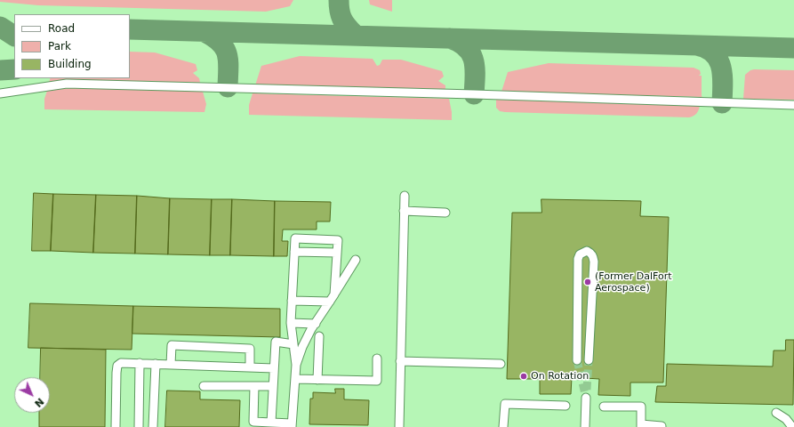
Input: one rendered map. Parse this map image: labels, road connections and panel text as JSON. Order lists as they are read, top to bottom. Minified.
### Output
{"places":["(Former DalFort Aerospace)","On Rotation"],"legend":["Road","Park","Building"],"north":"bottom right"}
